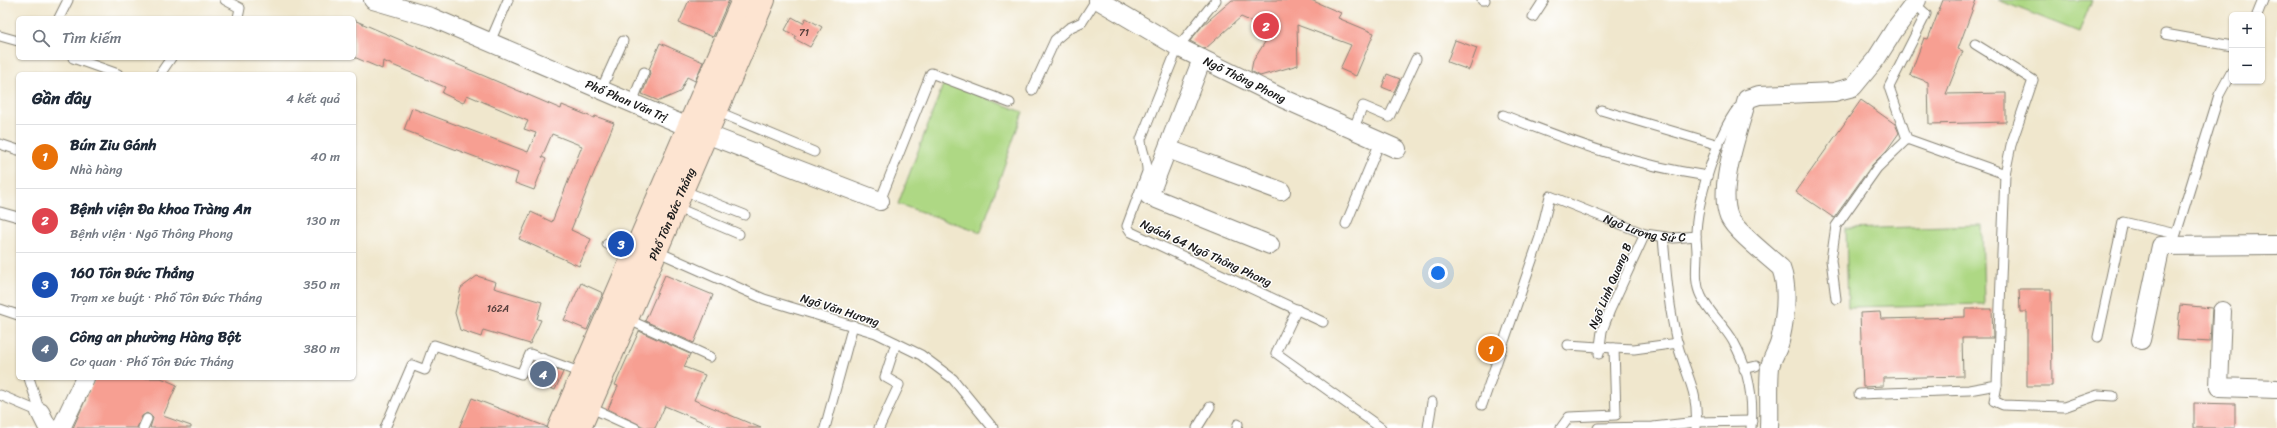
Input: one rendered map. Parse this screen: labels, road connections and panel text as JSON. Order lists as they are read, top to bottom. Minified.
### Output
{"streets":{"main road":["Phố Tôn Đức Thắng"],"street":["Ngõ Thông Phong","Phố Phan Văn Trị"],"lane":["Ngõ Lương Sử C","Ngách 64 Ngõ Thông Phong","Ngõ Linh Quang B","Ngõ Văn Hương"]},"crossings":[["Ngõ Thông Phong","Ngách 64 Ngõ Thông Phong"],["Phố Phan Văn Trị","Phố Tôn Đức Thắng"],["Phố Tôn Đức Thắng","Ngõ Văn Hương"],["Ngõ Lương Sử C","Ngõ Linh Quang B"]],"house_numbers":["71","162A"],"page":{"pins":["2","3","1","4"],"map_buttons":["+","−"],"search":"Tìm kiếm","heading":["Gần đây","4 kết quả"],"list":[{"mark":"1","name":"Bún Ziu Gánh","note":"Nhà hàng","value":"40 m"},{"mark":"2","name":"Bệnh viện Đa khoa Tràng An","note":"Bệnh viện · Ngõ Thông Phong","value":"130 m"},{"mark":"3","name":"160 Tôn Đức Thắng","note":"Trạm xe buýt · Phố Tôn Đức Thắng","value":"350 m"},{"mark":"4","name":"Công an phường Hàng Bột","note":"Cơ quan · Phố Tôn Đức Thắng","value":"380 m"}]}}
